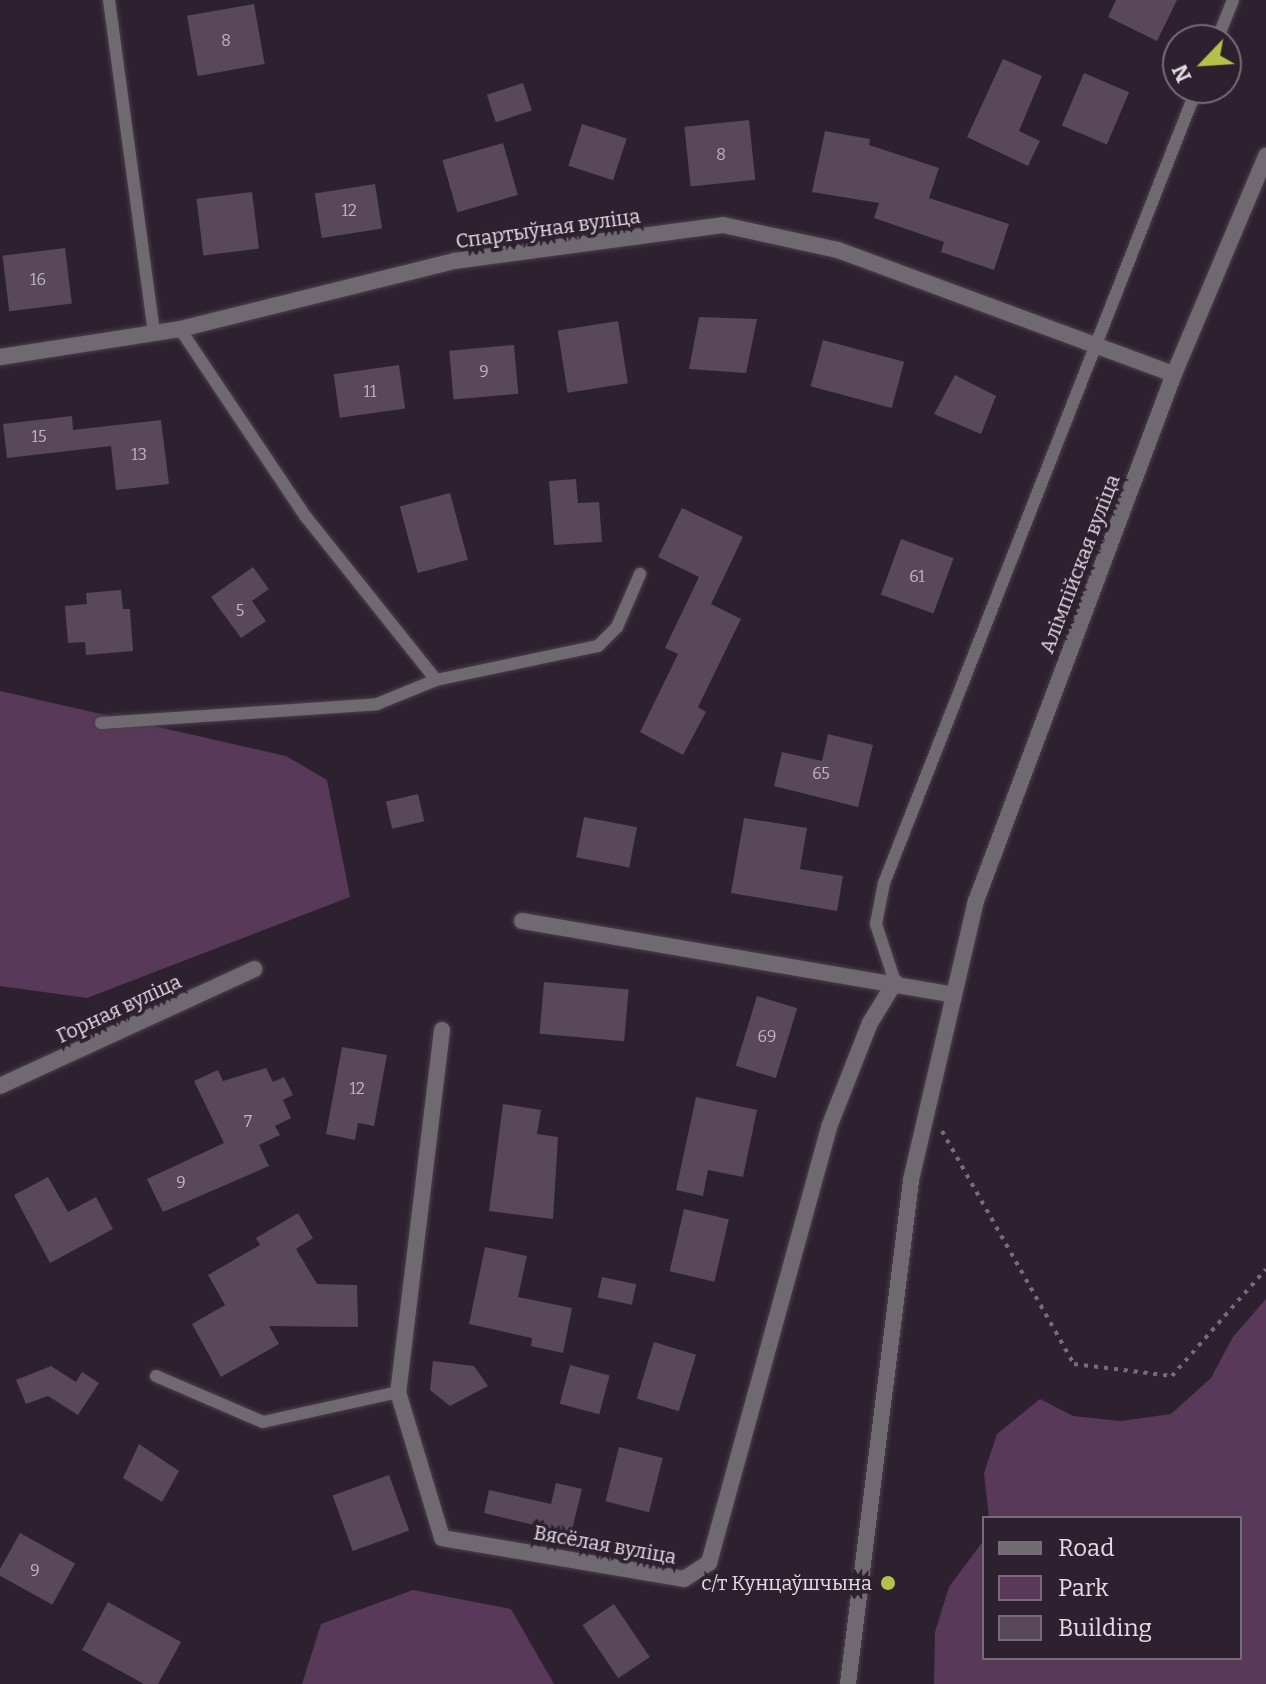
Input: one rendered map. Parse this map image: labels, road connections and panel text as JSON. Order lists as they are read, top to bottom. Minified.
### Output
{"streets":{"street":["Спартыўная вуліца","Алімпійская вуліца","Горная вуліца","Вясёлая вуліца"]},"crossings":[["Спартыўная вуліца","Алімпійская вуліца"]],"places":["с/т Кунцаўшчына"],"house_numbers":["8","8","12","16","9","11","15","13","61","5","65","69","12","7","9","9"],"legend":["Road","Park","Building"],"north":"bottom left"}
